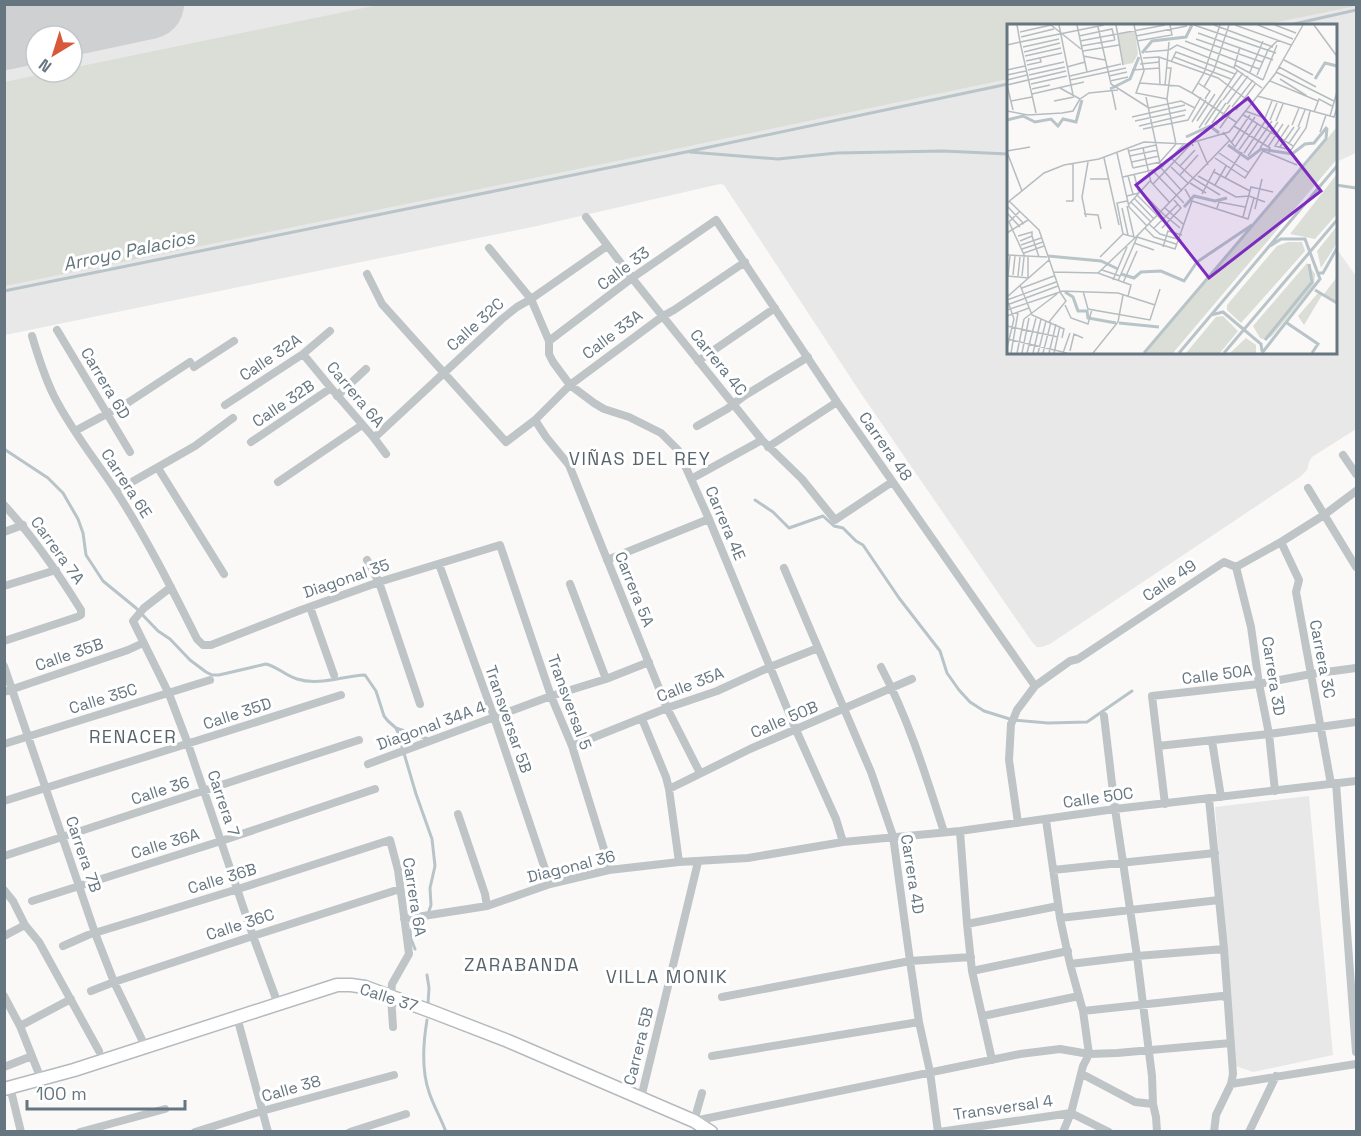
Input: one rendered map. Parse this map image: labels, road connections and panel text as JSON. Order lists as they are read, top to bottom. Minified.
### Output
{"streets":{"main road":["Calle 37"],"street":["Calle 33","Calle 32C","Calle 33A","Calle 32A","Carrera 4C","Carrera 6D","Carrera 6A","Calle 32B","Carrera 48","Carrera 6E","Carrera 4E","Carrera 7A","Diagonal 35","Calle 49","Carrera 5A","Calle 35B","Carrera 3C","Calle 50A","Carrera 3D","Calle 35A","Calle 35C","Transversal 5","Calle 35D","Transversar 5B","Calle 50B","Diagonal 34A 4","Calle 36","Calle 50C","Carrera 7","Calle 36A","Carrera 7B","Diagonal 36","Carrera 4D","Calle 36B","Calle 36C","Carrera 5B","Calle 38","Transversal 4"]},"crossings":[["Calle 33","Carrera 4C"],["Calle 33","Carrera 48"],["Calle 33","Carrera 4E"],["Calle 32C","Calle 33A"],["Calle 32C","Carrera 4C"],["Calle 32C","Carrera 6A"],["Calle 32C","Carrera 4E"],["Calle 33A","Carrera 4C"],["Calle 33A","Carrera 48"],["Calle 33A","Carrera 4E"],["Calle 33A","Carrera 5A"],["Calle 32A","Carrera 6A"],["Carrera 4C","Carrera 48"],["Carrera 6A","Calle 32B"],["Carrera 6A","Diagonal 36"],["Carrera 6A","Calle 36B"],["Carrera 6A","Calle 36C"],["Carrera 6A","Calle 37"],["Carrera 48","Calle 49"],["Carrera 6E","Diagonal 35"],["Carrera 6E","Carrera 7"],["Carrera 4E","Calle 35A"],["Carrera 4E","Calle 50B"],["Carrera 4E","Calle 50C"],["Diagonal 35","Transversal 5"],["Diagonal 35","Transversar 5B"],["Calle 49","Carrera 3C"],["Calle 49","Carrera 3D"],["Calle 49","Calle 50C"],["Carrera 5A","Calle 35A"],["Carrera 5A","Calle 50B"],["Carrera 5A","Diagonal 34A 4"],["Calle 35B","Carrera 7"],["Calle 35B","Carrera 7B"],["Carrera 3C","Calle 50A"],["Carrera 3C","Calle 50C"],["Calle 50A","Carrera 3D"],["Carrera 3D","Calle 50C"],["Calle 35A","Transversal 5"],["Calle 35A","Carrera 4D"],["Calle 35C","Carrera 7"],["Calle 35C","Carrera 7B"],["Transversal 5","Diagonal 34A 4"],["Transversal 5","Diagonal 36"],["Calle 35D","Carrera 7"],["Calle 35D","Carrera 7B"],["Transversar 5B","Diagonal 34A 4"],["Transversar 5B","Diagonal 36"],["Calle 50B","Carrera 4D"],["Calle 36","Carrera 7"],["Calle 36","Carrera 7B"],["Calle 50C","Diagonal 36"],["Calle 50C","Carrera 4D"],["Carrera 7","Calle 36A"],["Carrera 7","Calle 36B"],["Carrera 7","Calle 36C"],["Carrera 7","Calle 37"],["Calle 36A","Carrera 7B"],["Carrera 7B","Calle 36B"],["Carrera 7B","Calle 36C"],["Carrera 7B","Calle 37"],["Diagonal 36","Carrera 5B"],["Carrera 4D","Transversal 4"],["Calle 37","Carrera 5B"]],"districts":["VIÑAS DEL REY","RENACER","ZARABANDA","VILLA MONIK"],"water":["Arroyo Palacios"],"scale_bar":"100 m","north":"bottom left"}
